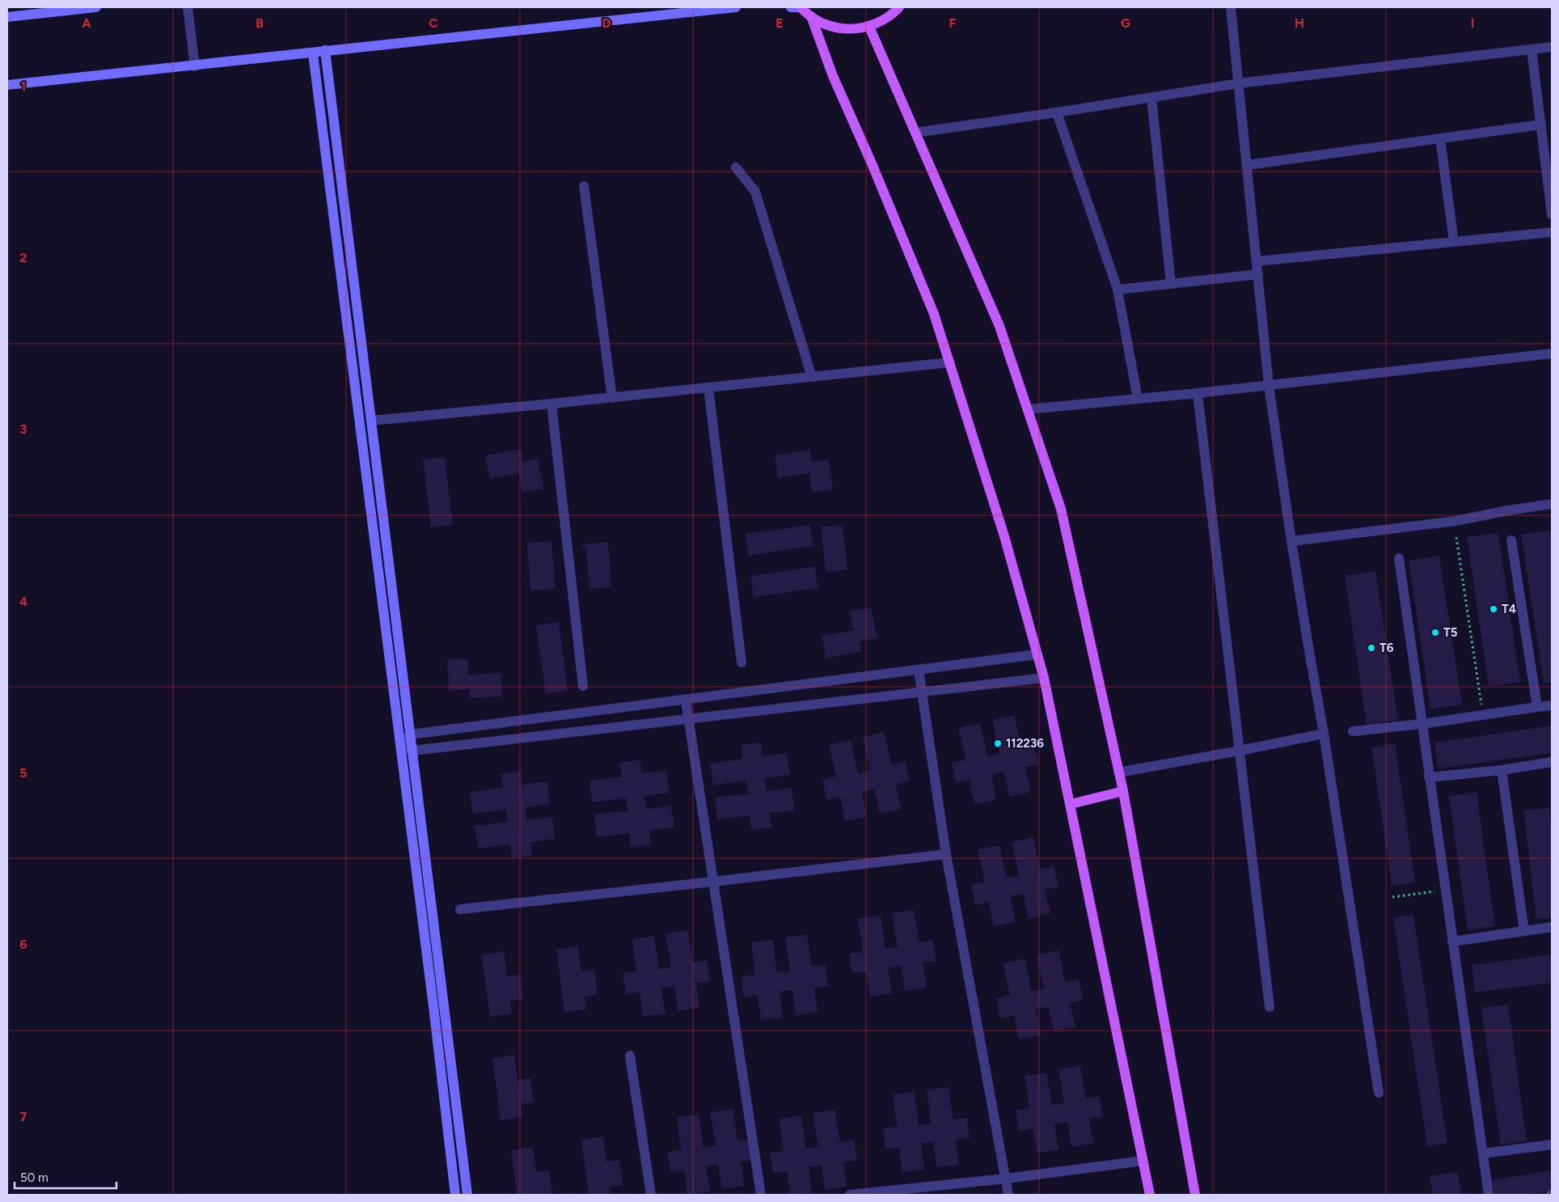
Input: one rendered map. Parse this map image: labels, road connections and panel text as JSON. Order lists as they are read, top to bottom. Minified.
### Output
{"places":["T4","T5","T6","112236"],"scale_bar":"50 m","grid":{"columns":["A","B","C","D","E","F","G","H","I"],"rows":["1","2","3","4","5","6","7"]}}
